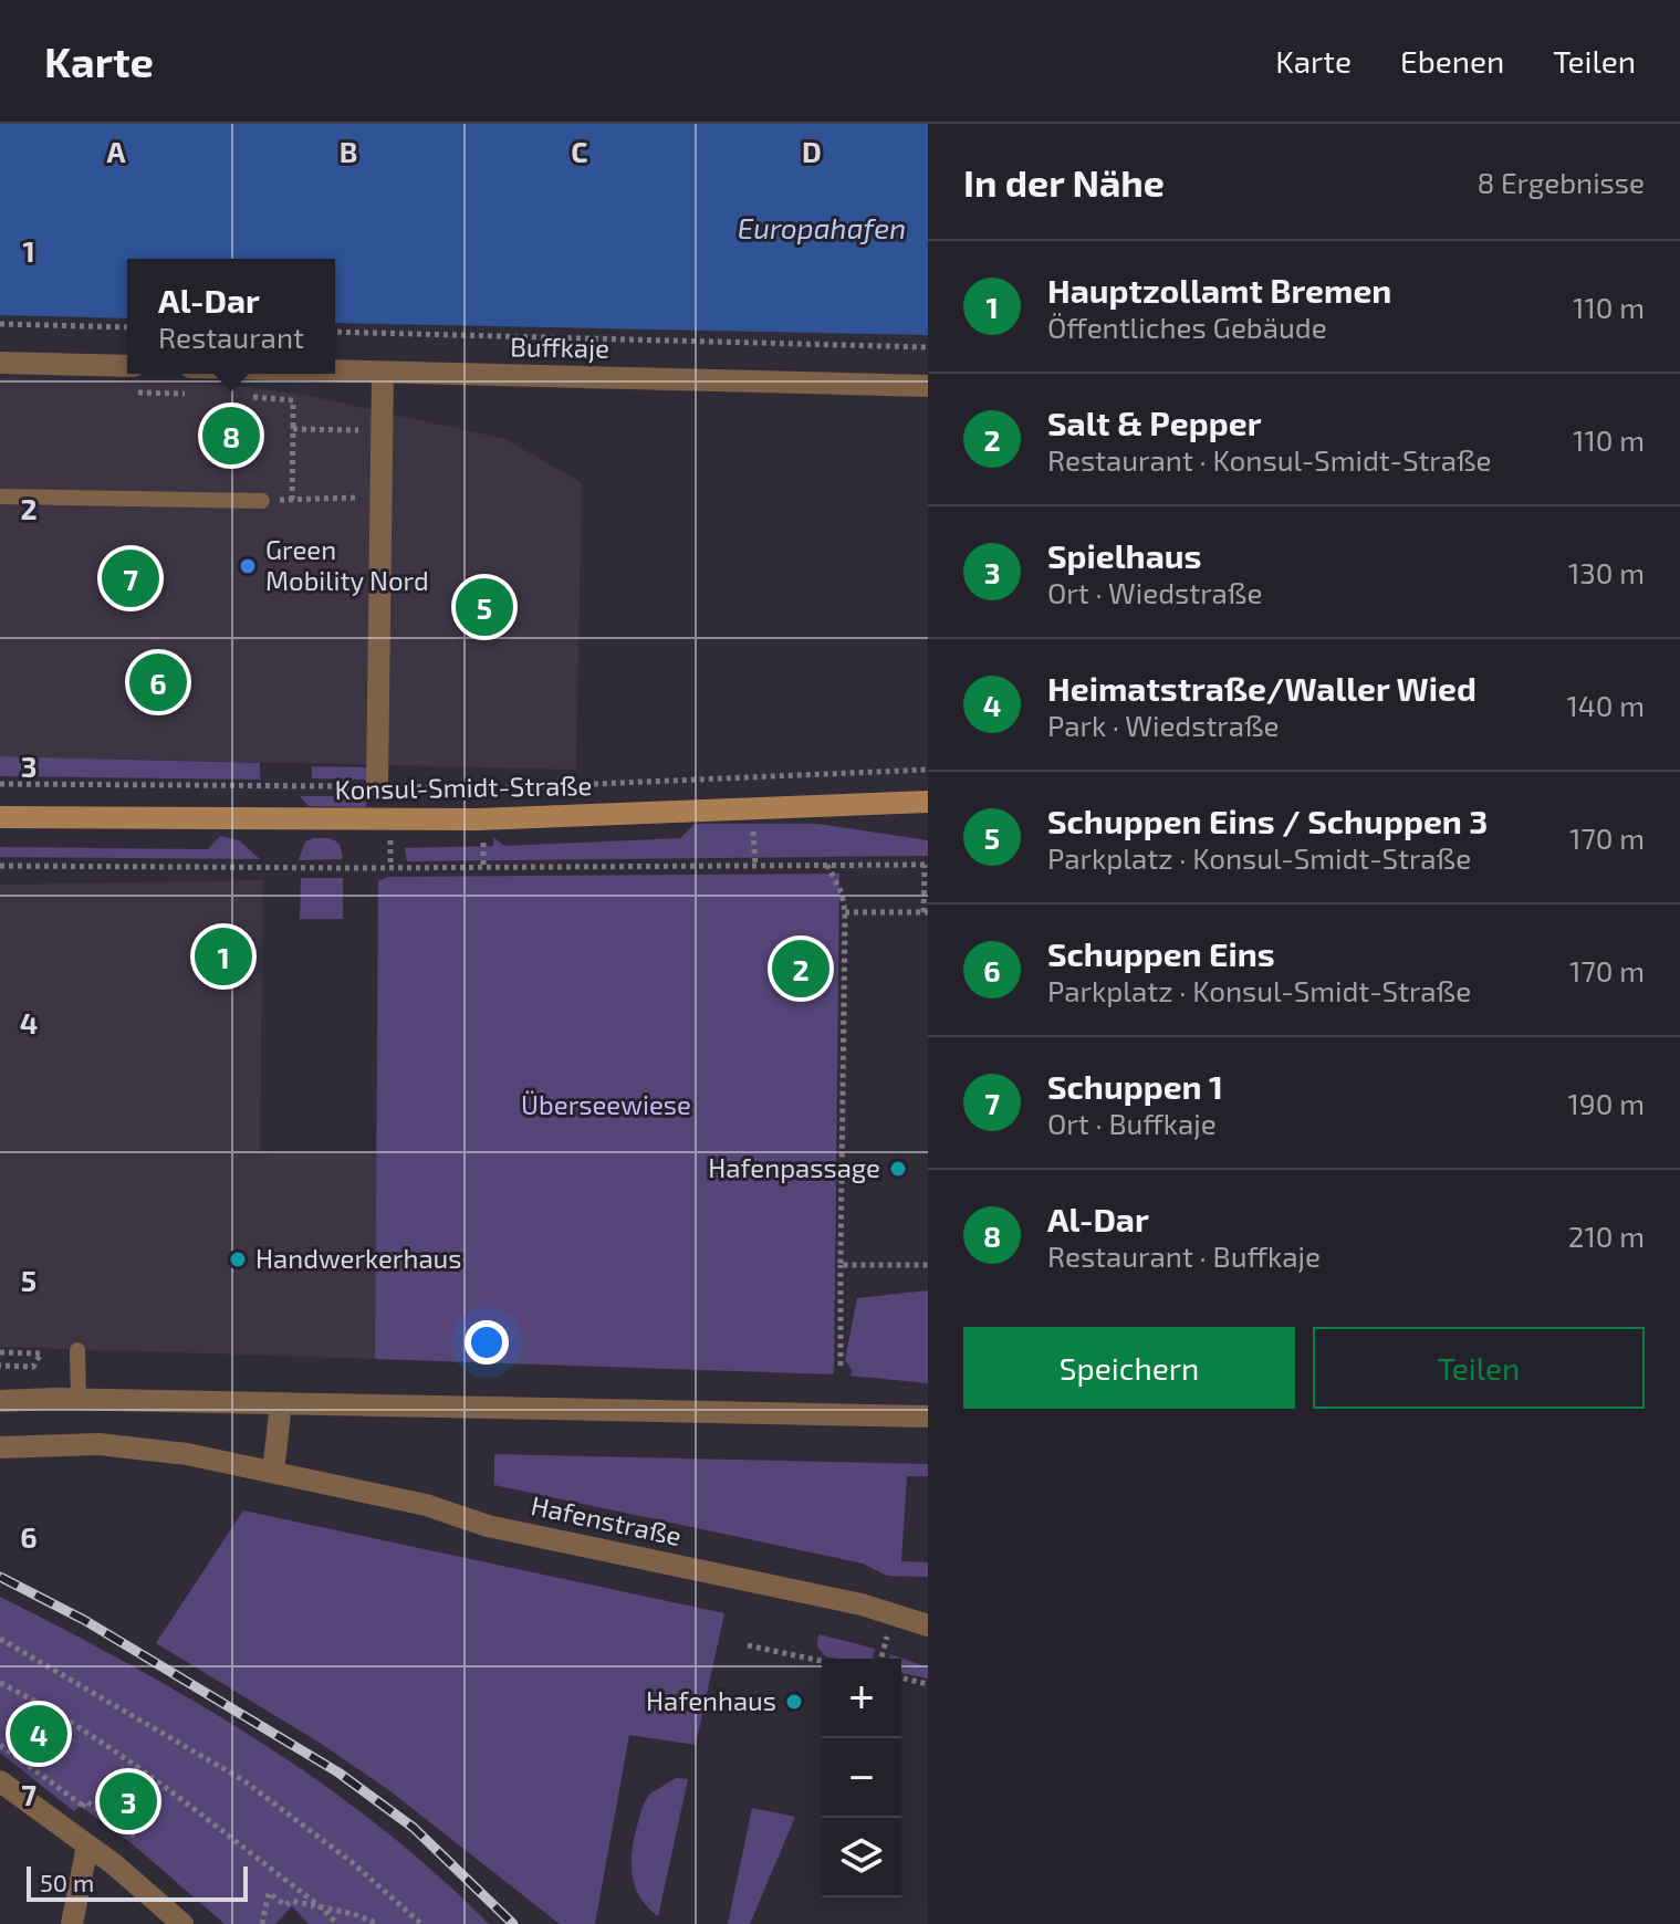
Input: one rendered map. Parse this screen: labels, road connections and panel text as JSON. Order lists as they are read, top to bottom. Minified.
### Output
{"streets":{"street":["Buffkaje","Konsul-Smidt-Straße","Hafenstraße"]},"water":["Europahafen"],"parks":["Überseewiese"],"places":["Green Mobility Nord","Hafenpassage","Handwerkerhaus","Hafenhaus"],"scale_bar":"50 m","page":{"header":"Karte","nav":["Karte","Ebenen","Teilen"],"heading":["In der Nähe","8 Ergebnisse"],"list":[{"mark":"1","name":"Hauptzollamt Bremen","note":"Öffentliches Gebäude","value":"110 m"},{"mark":"2","name":"Salt & Pepper","note":"Restaurant · Konsul-Smidt-Straße","value":"110 m"},{"mark":"3","name":"Spielhaus","note":"Ort · Wiedstraße","value":"130 m"},{"mark":"4","name":"Heimatstraße/Waller Wied","note":"Park · Wiedstraße","value":"140 m"},{"mark":"5","name":"Schuppen Eins / Schuppen 3","note":"Parkplatz · Konsul-Smidt-Straße","value":"170 m"},{"mark":"6","name":"Schuppen Eins","note":"Parkplatz · Konsul-Smidt-Straße","value":"170 m"},{"mark":"7","name":"Schuppen 1","note":"Ort · Buffkaje","value":"190 m"},{"mark":"8","name":"Al-Dar","note":"Restaurant · Buffkaje","value":"210 m"}],"popup":["Al-Dar","Restaurant"],"pins":["8","7","5","6","1","2","4","3"],"buttons":["Speichern","Teilen"],"map_buttons":["+","−"],"scale":"50 m"},"grid":{"columns":["A","B","C","D"],"rows":["1","2","3","4","5","6","7"]}}
